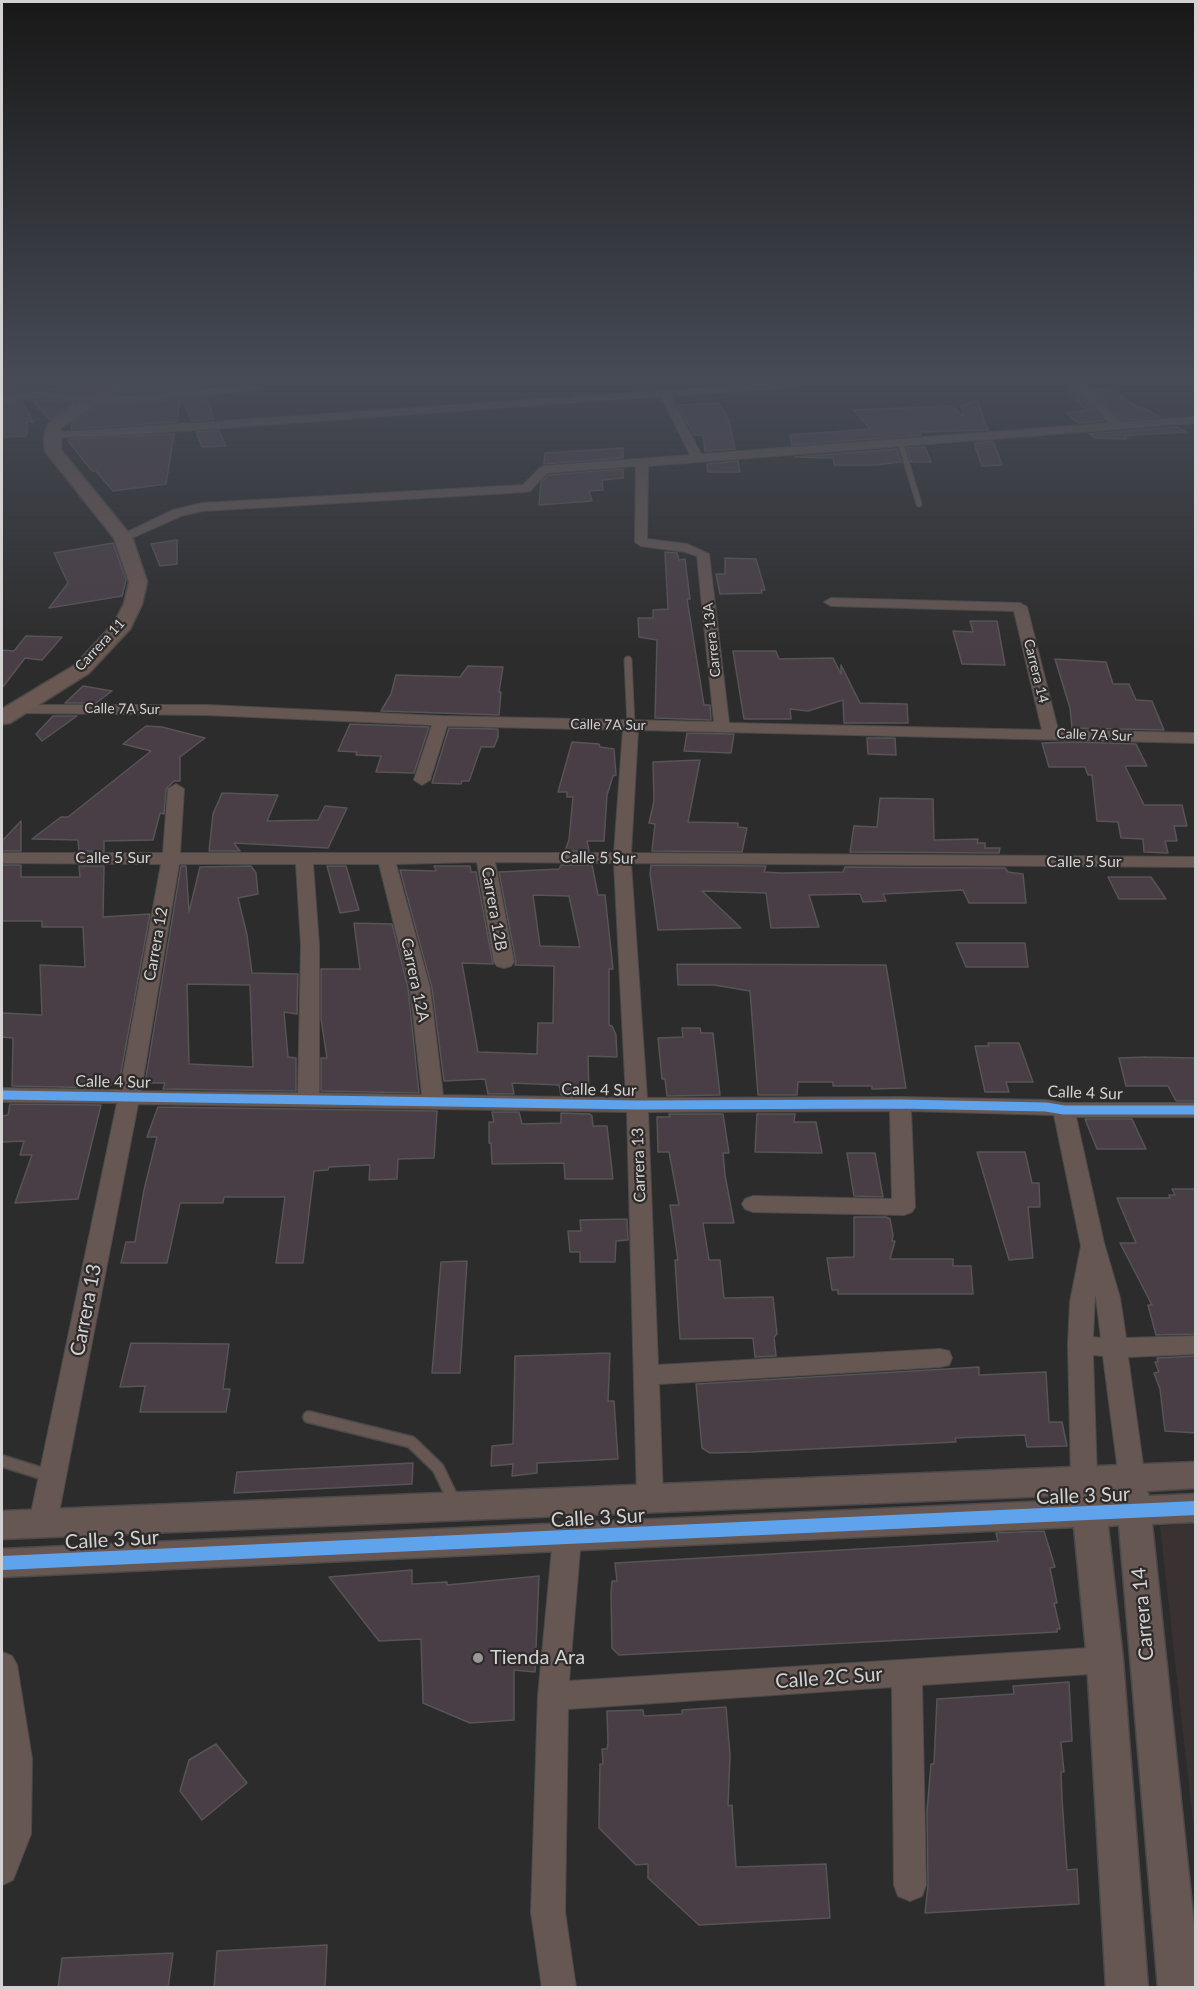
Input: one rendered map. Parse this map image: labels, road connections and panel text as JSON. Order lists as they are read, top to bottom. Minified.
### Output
{"streets":{"main road":["Carrera 11"],"street":["Carrera 13A","Carrera 14","Calle 7A Sur","Calle 5 Sur","Carrera 12B","Carrera 12","Carrera 12A","Calle 4 Sur","Carrera 13","Calle 3 Sur","Calle 2C Sur"]},"crossings":[["Carrera 13A","Calle 7A Sur"],["Carrera 11","Calle 7A Sur"],["Carrera 14","Calle 7A Sur"],["Carrera 14","Calle 4 Sur"],["Carrera 14","Calle 3 Sur"],["Carrera 14","Calle 2C Sur"],["Calle 7A Sur","Carrera 13"],["Calle 5 Sur","Carrera 12B"],["Calle 5 Sur","Carrera 12"],["Calle 5 Sur","Carrera 12A"],["Calle 5 Sur","Carrera 13"],["Carrera 12","Calle 4 Sur"],["Carrera 12","Carrera 13"],["Carrera 12A","Calle 4 Sur"],["Calle 4 Sur","Carrera 13"],["Carrera 13","Calle 3 Sur"]],"places":["Tienda Ara"]}
